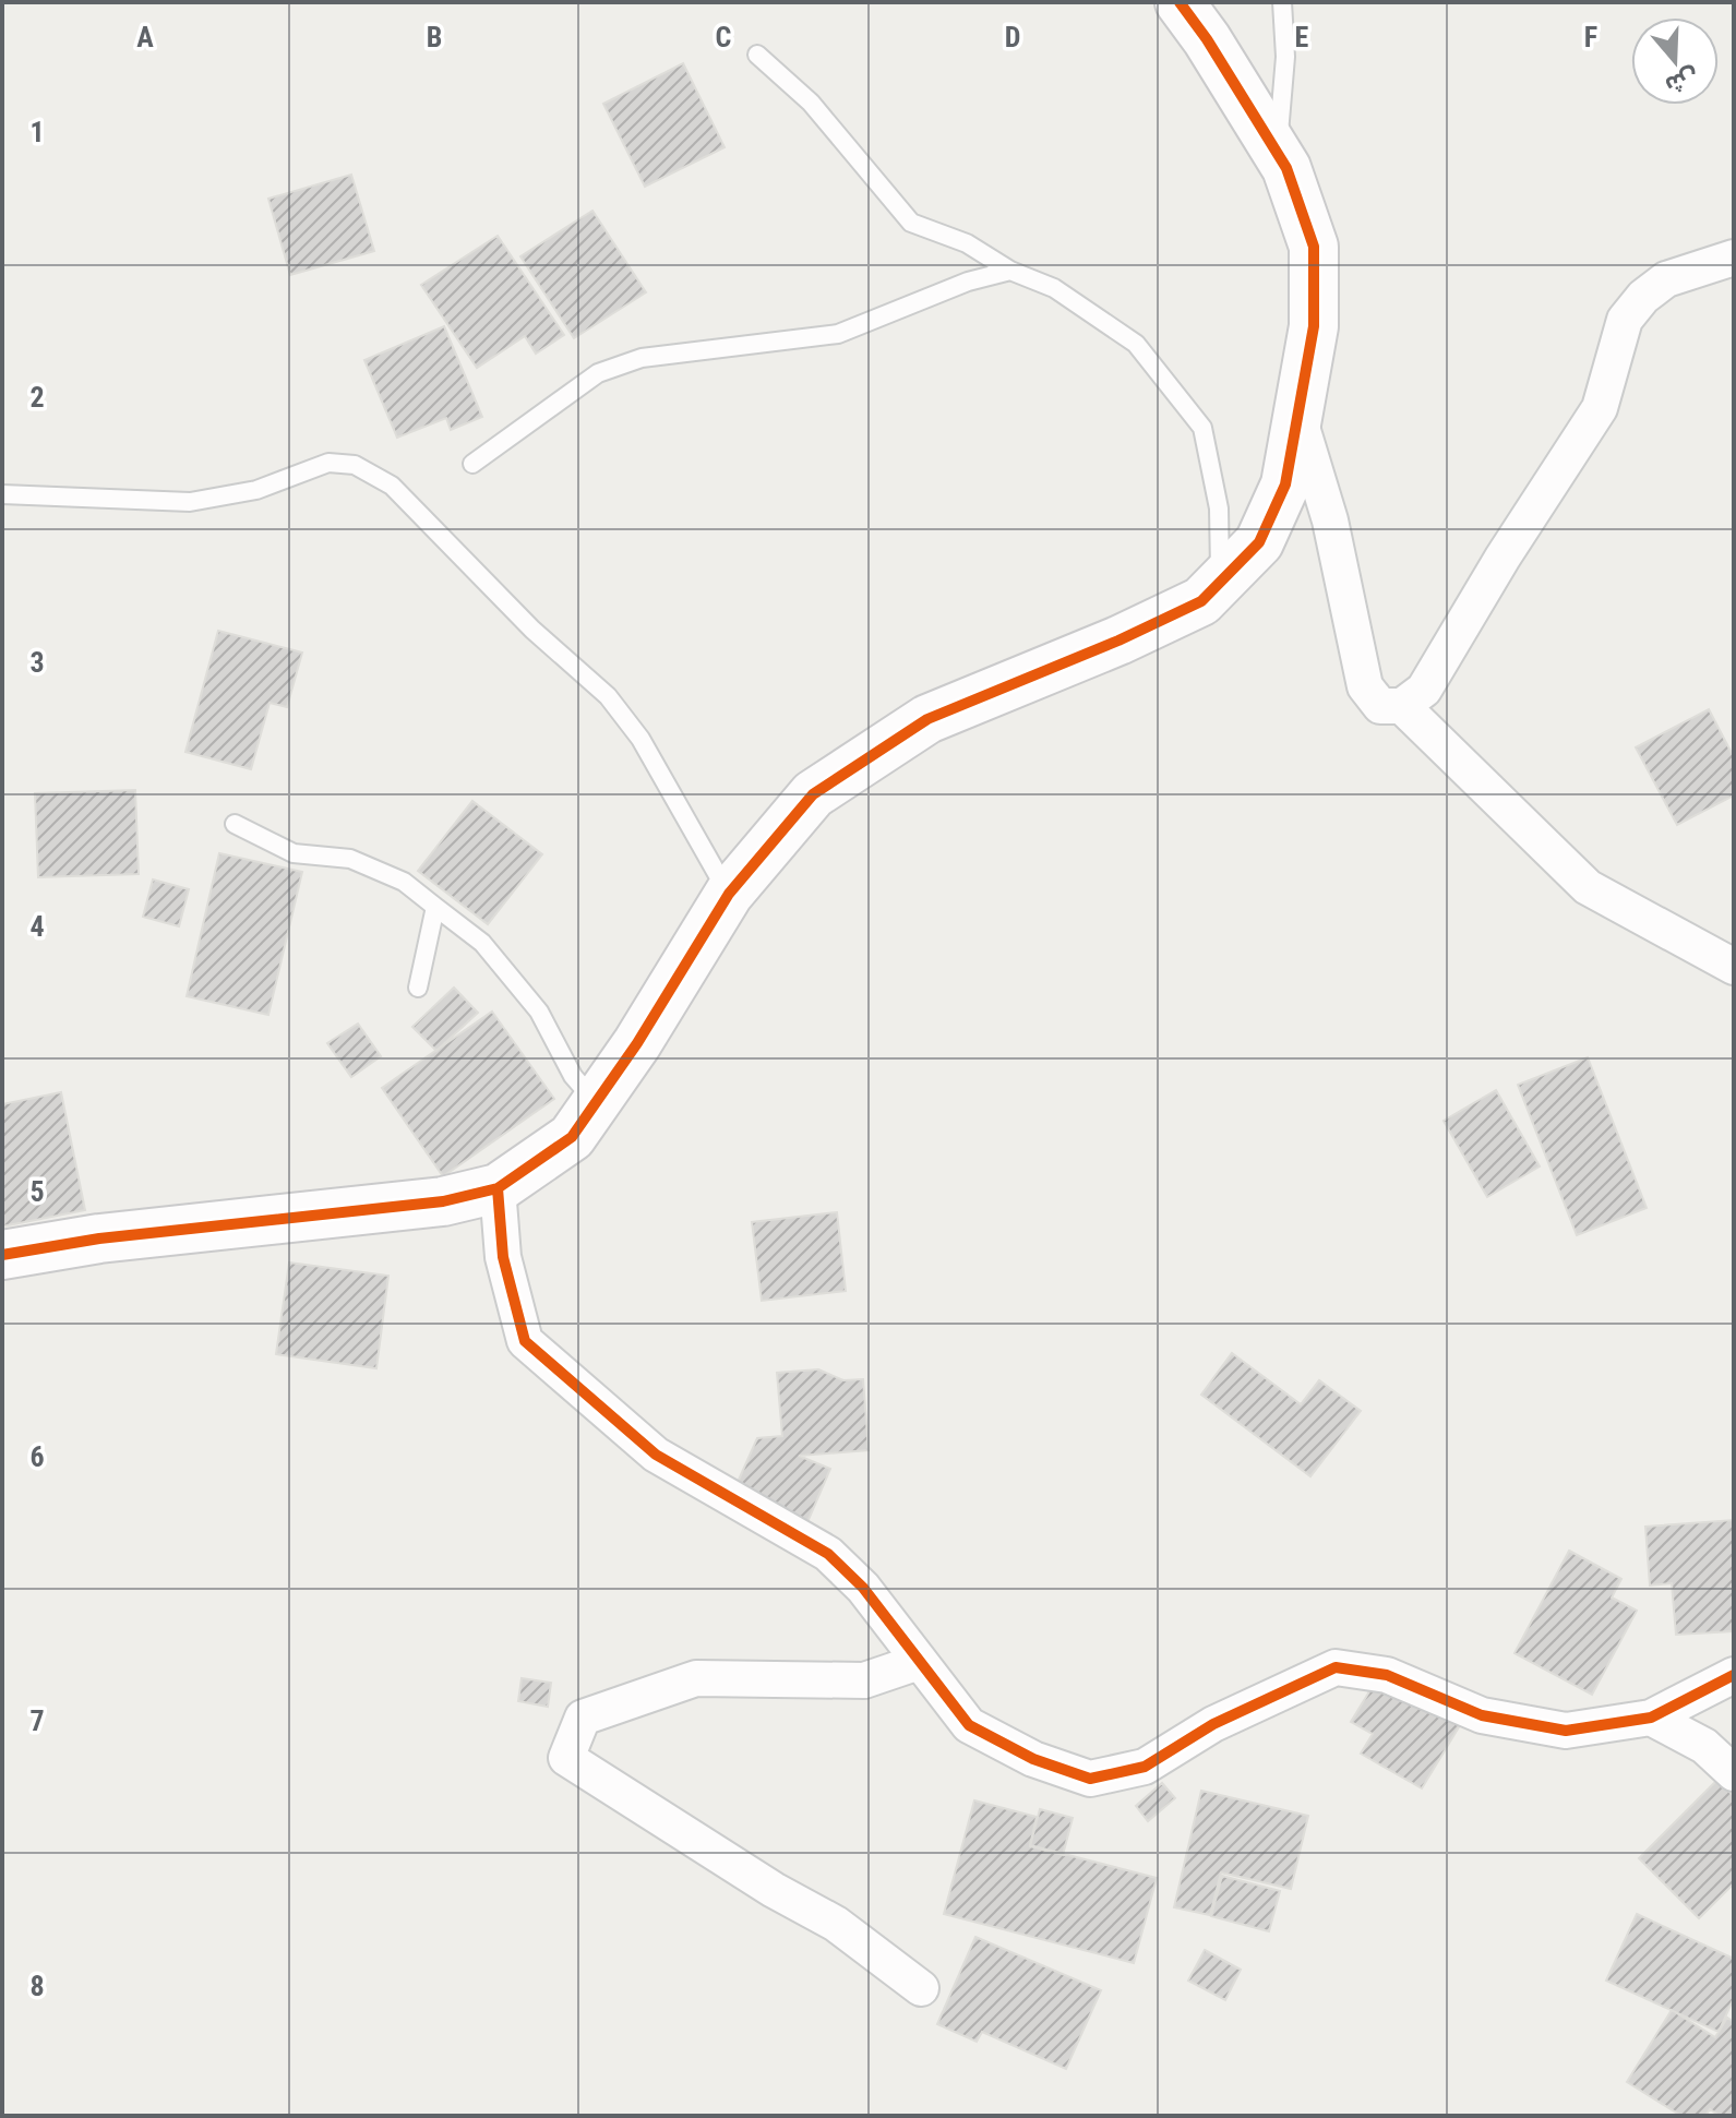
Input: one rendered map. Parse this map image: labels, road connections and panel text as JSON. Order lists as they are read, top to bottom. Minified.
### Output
{"north":"bottom","grid":{"columns":["A","B","C","D","E","F"],"rows":["1","2","3","4","5","6","7","8"]}}
